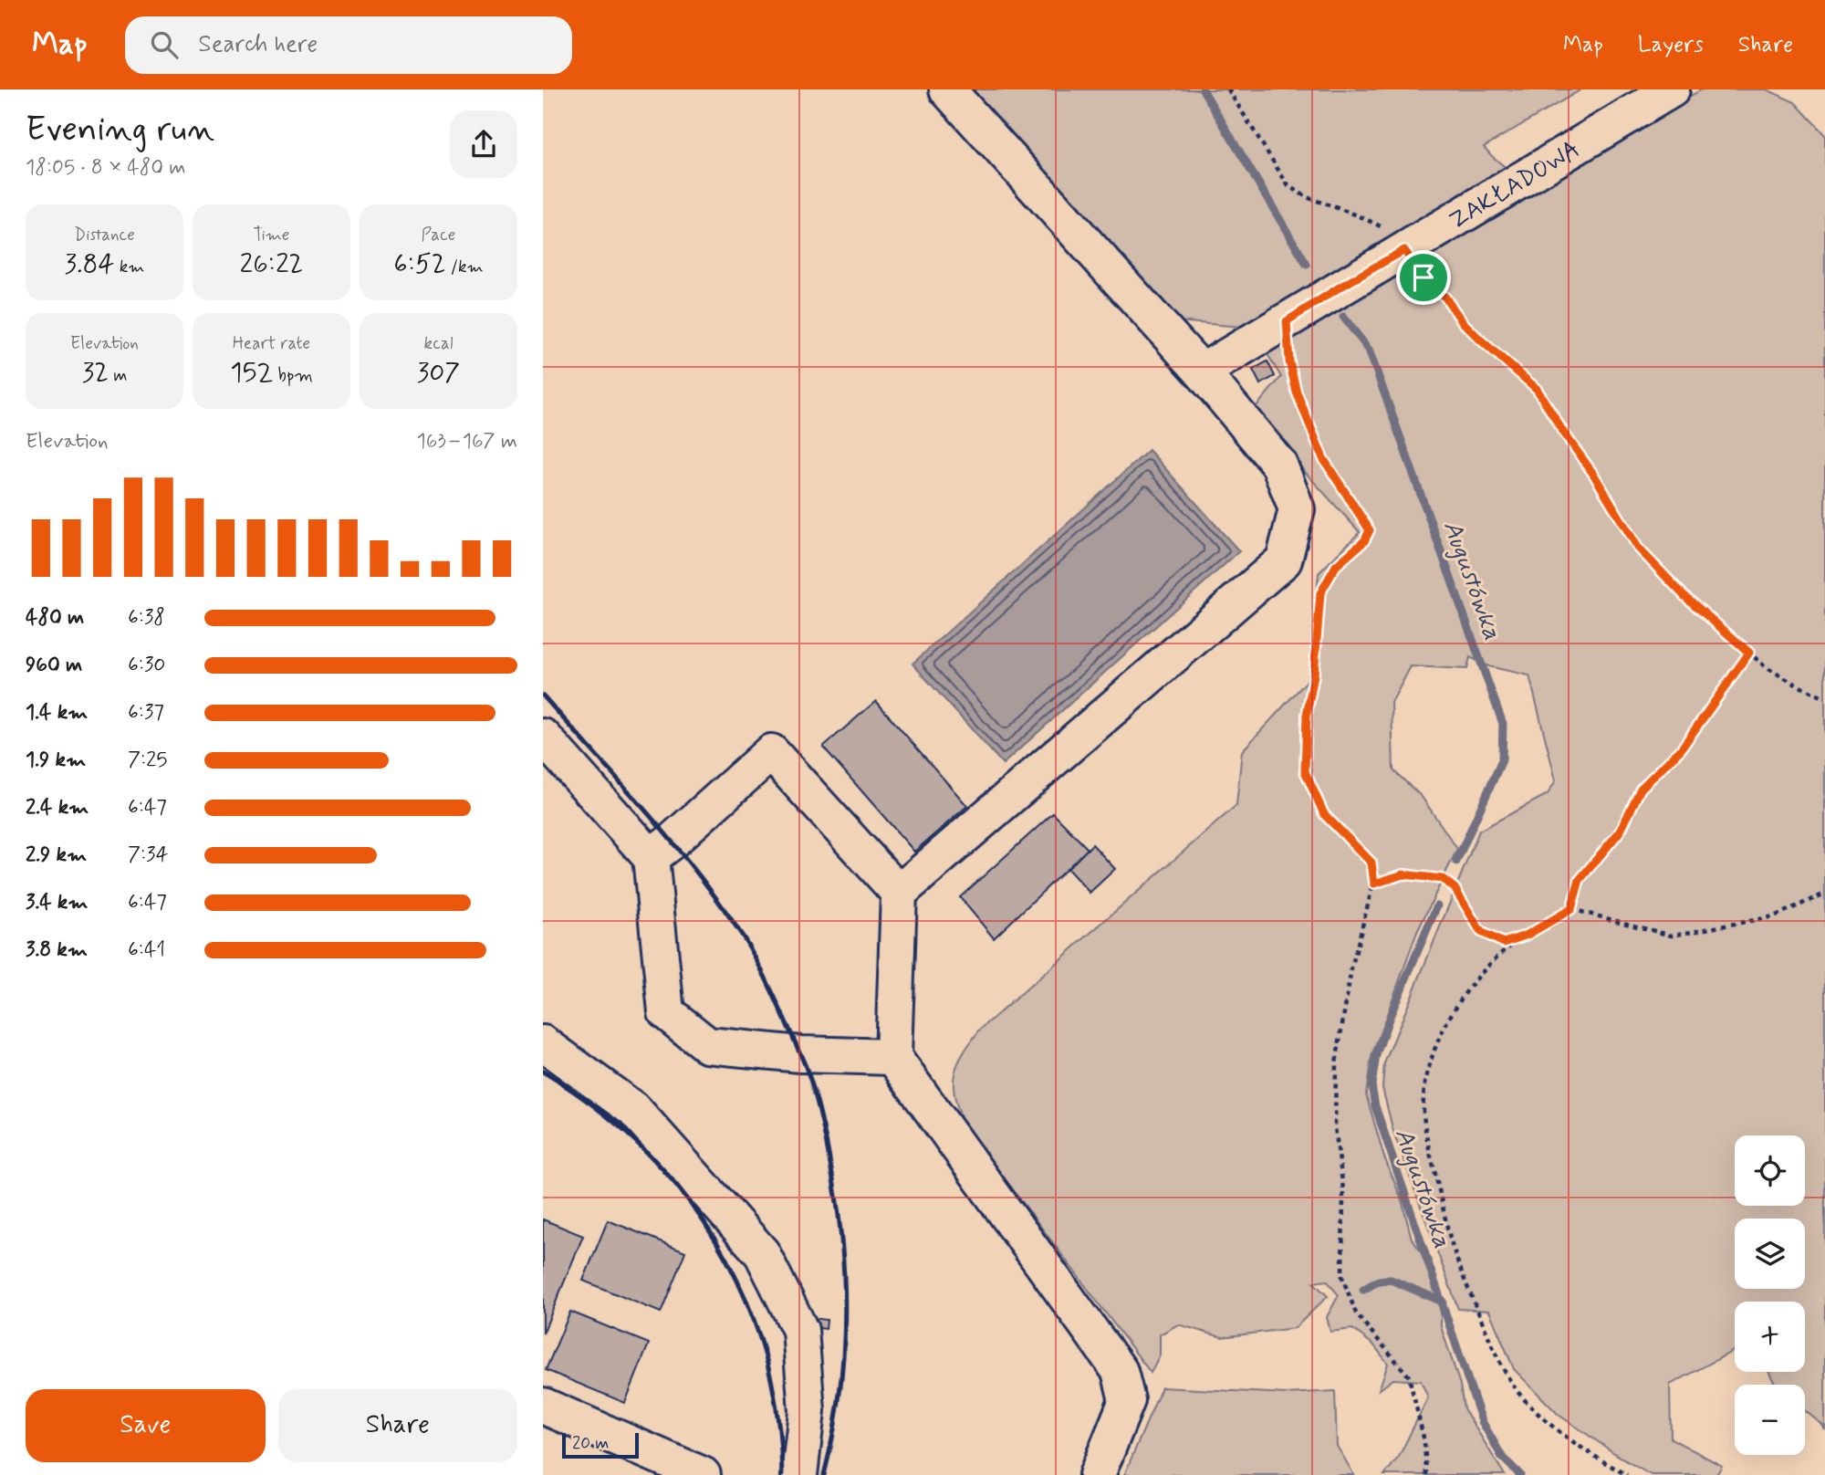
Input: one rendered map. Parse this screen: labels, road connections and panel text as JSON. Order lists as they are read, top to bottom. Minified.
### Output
{"streets":{"street":["ZAKŁADOWA"]},"water":["Augustówka"],"scale_bar":"20 m","page":{"header":"Map","search":"Search here","nav":["Map","Layers","Share"],"heading":["Evening run","18:05 · 8 × 480 m"],"stats":[["Distance","3.84 km"],["Time","26:22"],["Pace","6:52 /km"],["Elevation","32 m"],["Heart rate","152 bpm"],["kcal","307"]],"chart":["Elevation","163–167 m"],"list":[{"name":"480 m","note":"6:38"},{"name":"960 m","note":"6:30"},{"name":"1.4 km","note":"6:37"},{"name":"1.9 km","note":"7:25"},{"name":"2.4 km","note":"6:47"},{"name":"2.9 km","note":"7:34"},{"name":"3.4 km","note":"6:47"},{"name":"3.8 km","note":"6:41"}],"map_buttons":["+","−"],"buttons":["Save","Share"],"scale":"20 m"}}
